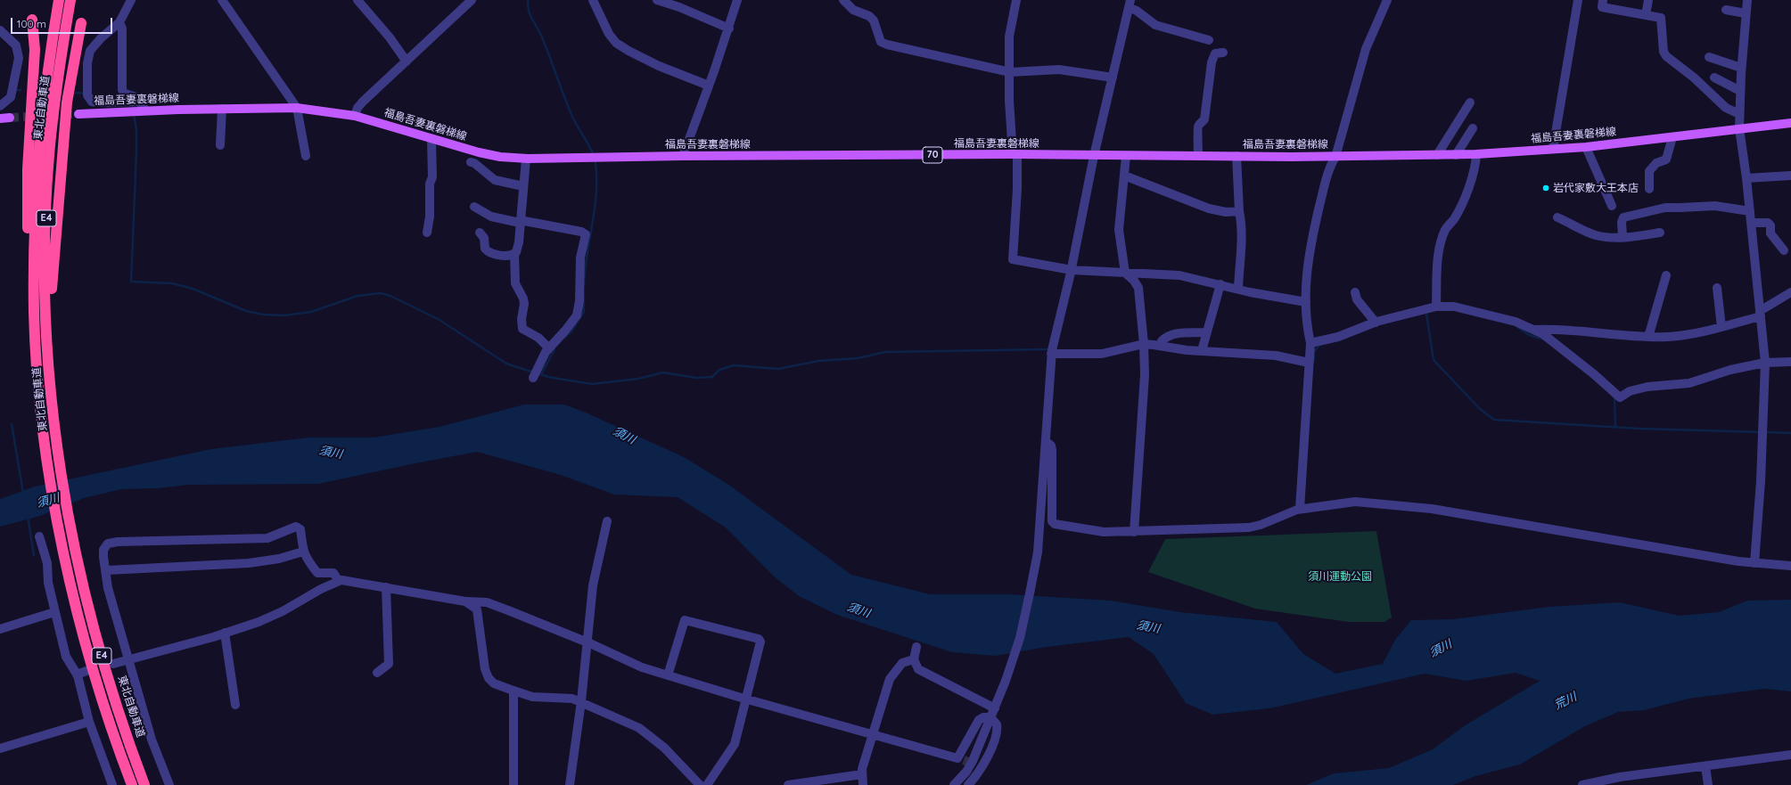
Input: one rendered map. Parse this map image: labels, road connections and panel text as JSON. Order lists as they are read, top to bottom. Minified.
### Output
{"streets":{"highway":["東北自動車道","E4"],"main road":["福島吾妻裏磐梯線","70"]},"water":["須川","荒川"],"parks":["須川運動公園"],"places":["岩代家敷大王本店"],"scale_bar":"100 m"}
